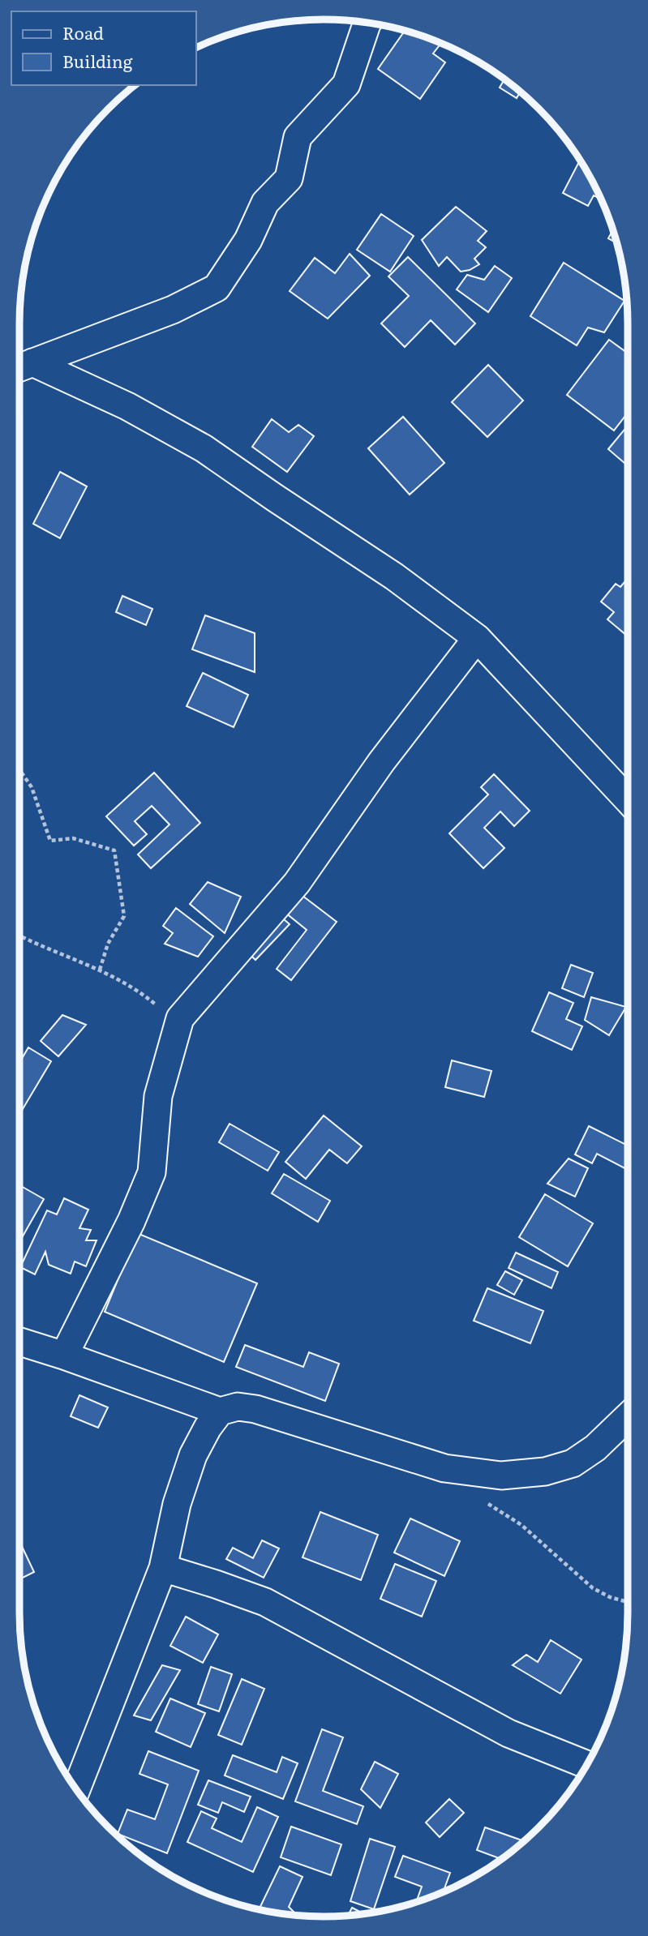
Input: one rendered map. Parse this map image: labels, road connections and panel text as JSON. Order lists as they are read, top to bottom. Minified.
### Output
{"legend":["Road","Building"]}
